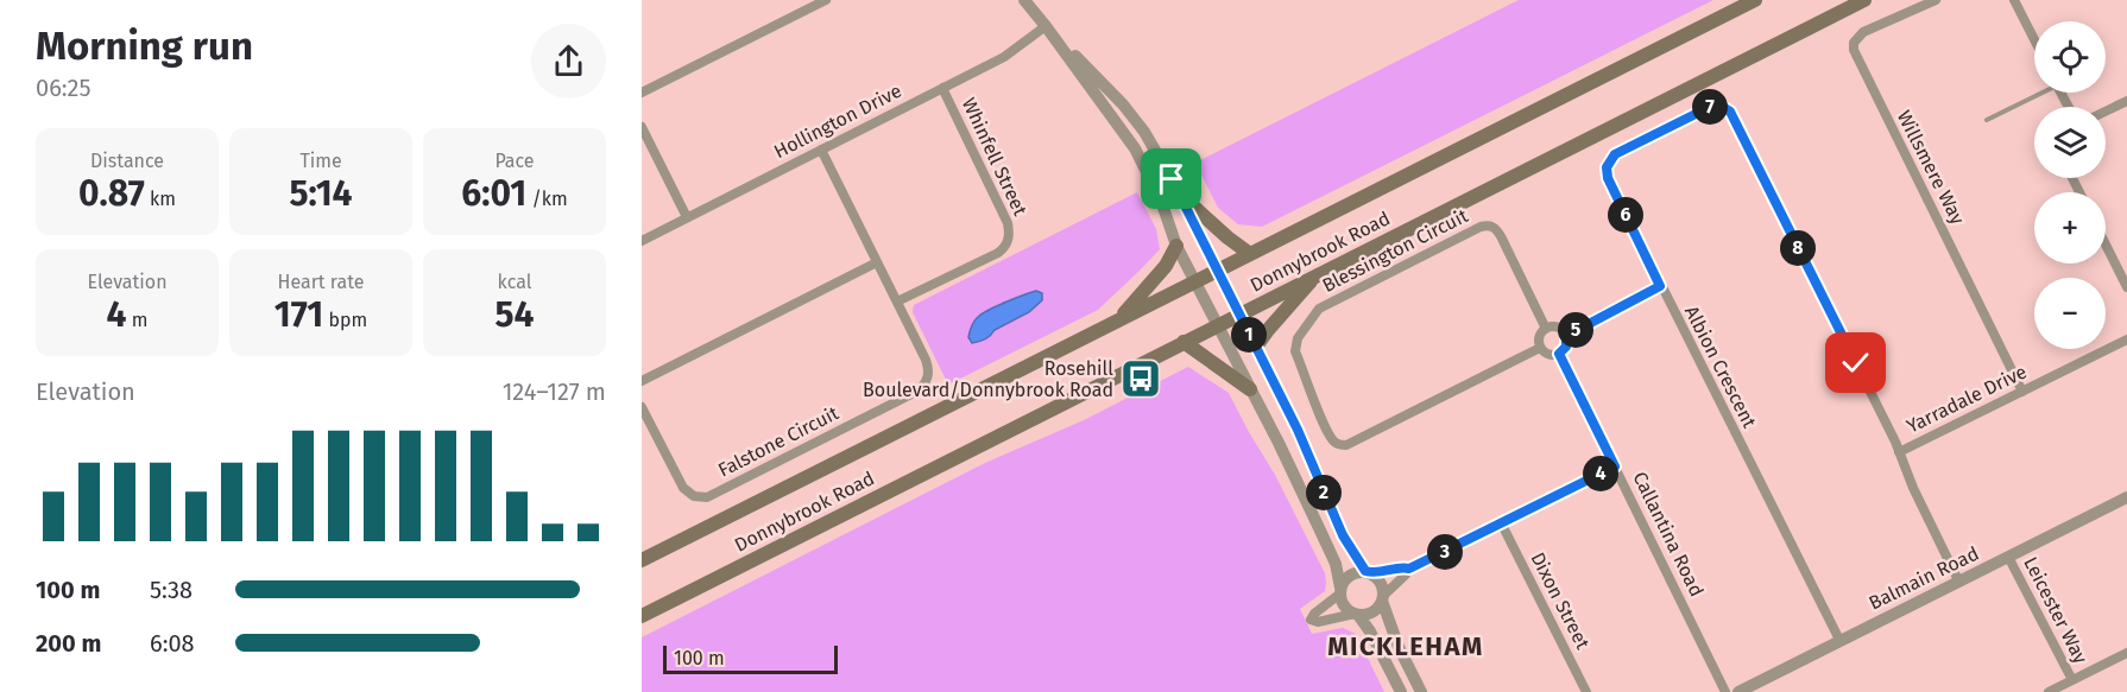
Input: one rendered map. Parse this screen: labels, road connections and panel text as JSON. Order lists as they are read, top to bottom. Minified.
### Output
{"streets":{"main road":["Donnybrook Road"],"street":["Hollington Drive","Whinfell Street","Willsmere Way","Blessington Circuit","Albion Crescent","Yarradale Drive","Falstone Circuit","Callantina Road","Balmain Road","Dixon Street","Leicester Way"]},"crossings":[["Hollington Drive","Whinfell Street"],["Hollington Drive","Falstone Circuit"],["Whinfell Street","Falstone Circuit"],["Willsmere Way","Yarradale Drive"],["Blessington Circuit","Callantina Road"],["Albion Crescent","Yarradale Drive"],["Albion Crescent","Balmain Road"],["Balmain Road","Leicester Way"]],"districts":["MICKLEHAM"],"places":{"bus stop":["Rosehill Boulevard/Donnybrook Road"]},"scale_bar":"100 m","page":{"heading":["Morning run","06:25"],"map_buttons":["+","−"],"pins":["7","6","8","5","1","4","2","3"],"stats":[["Distance","0.87 km"],["Time","5:14"],["Pace","6:01 /km"],["Elevation","4 m"],["Heart rate","171 bpm"],["kcal","54"]],"chart":["Elevation","124–127 m"],"list":[{"name":"100 m","note":"5:38"},{"name":"200 m","note":"6:08"}],"scale":"100 m"}}
